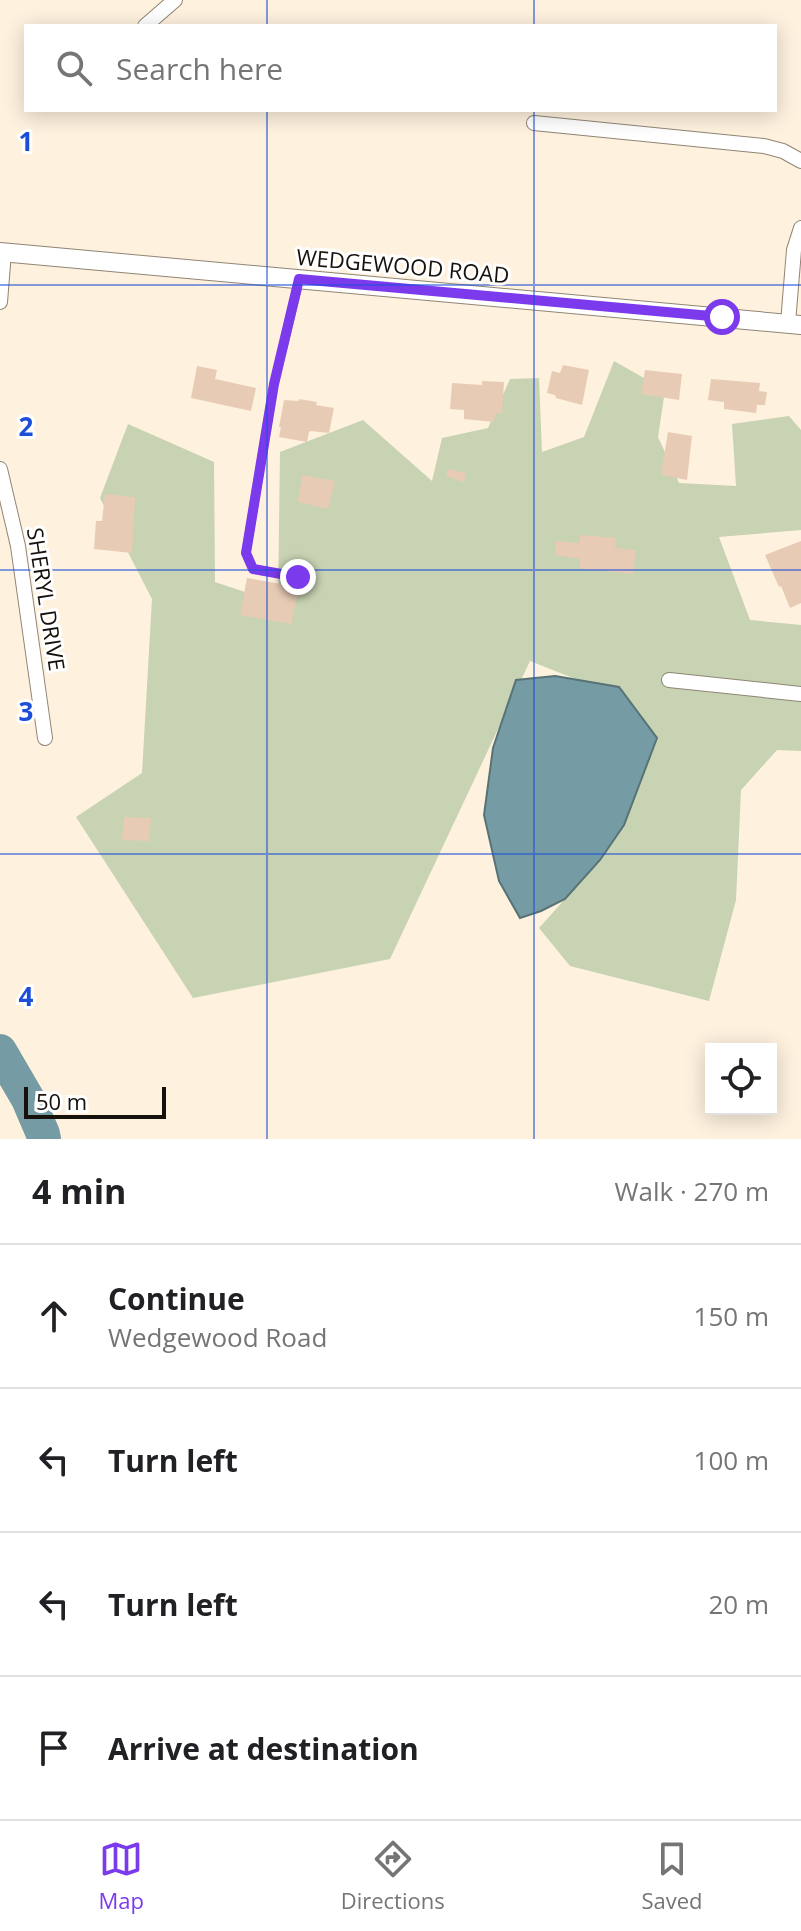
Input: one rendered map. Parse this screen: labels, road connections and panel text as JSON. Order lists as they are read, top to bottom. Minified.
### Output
{"streets":{"street":["WEDGEWOOD ROAD","SHERYL DRIVE"]},"scale_bar":"50 m","page":{"search":"Search here","scale":"50 m","heading":["4 min","Walk · 270 m"],"list":[["Continue","Wedgewood Road","150 m"],["Turn left","100 m"],["Turn left","20 m"],"Arrive at destination"],"nav":["Map","Directions","Saved"]},"grid":{"rows":["1","2","3","4"]}}
